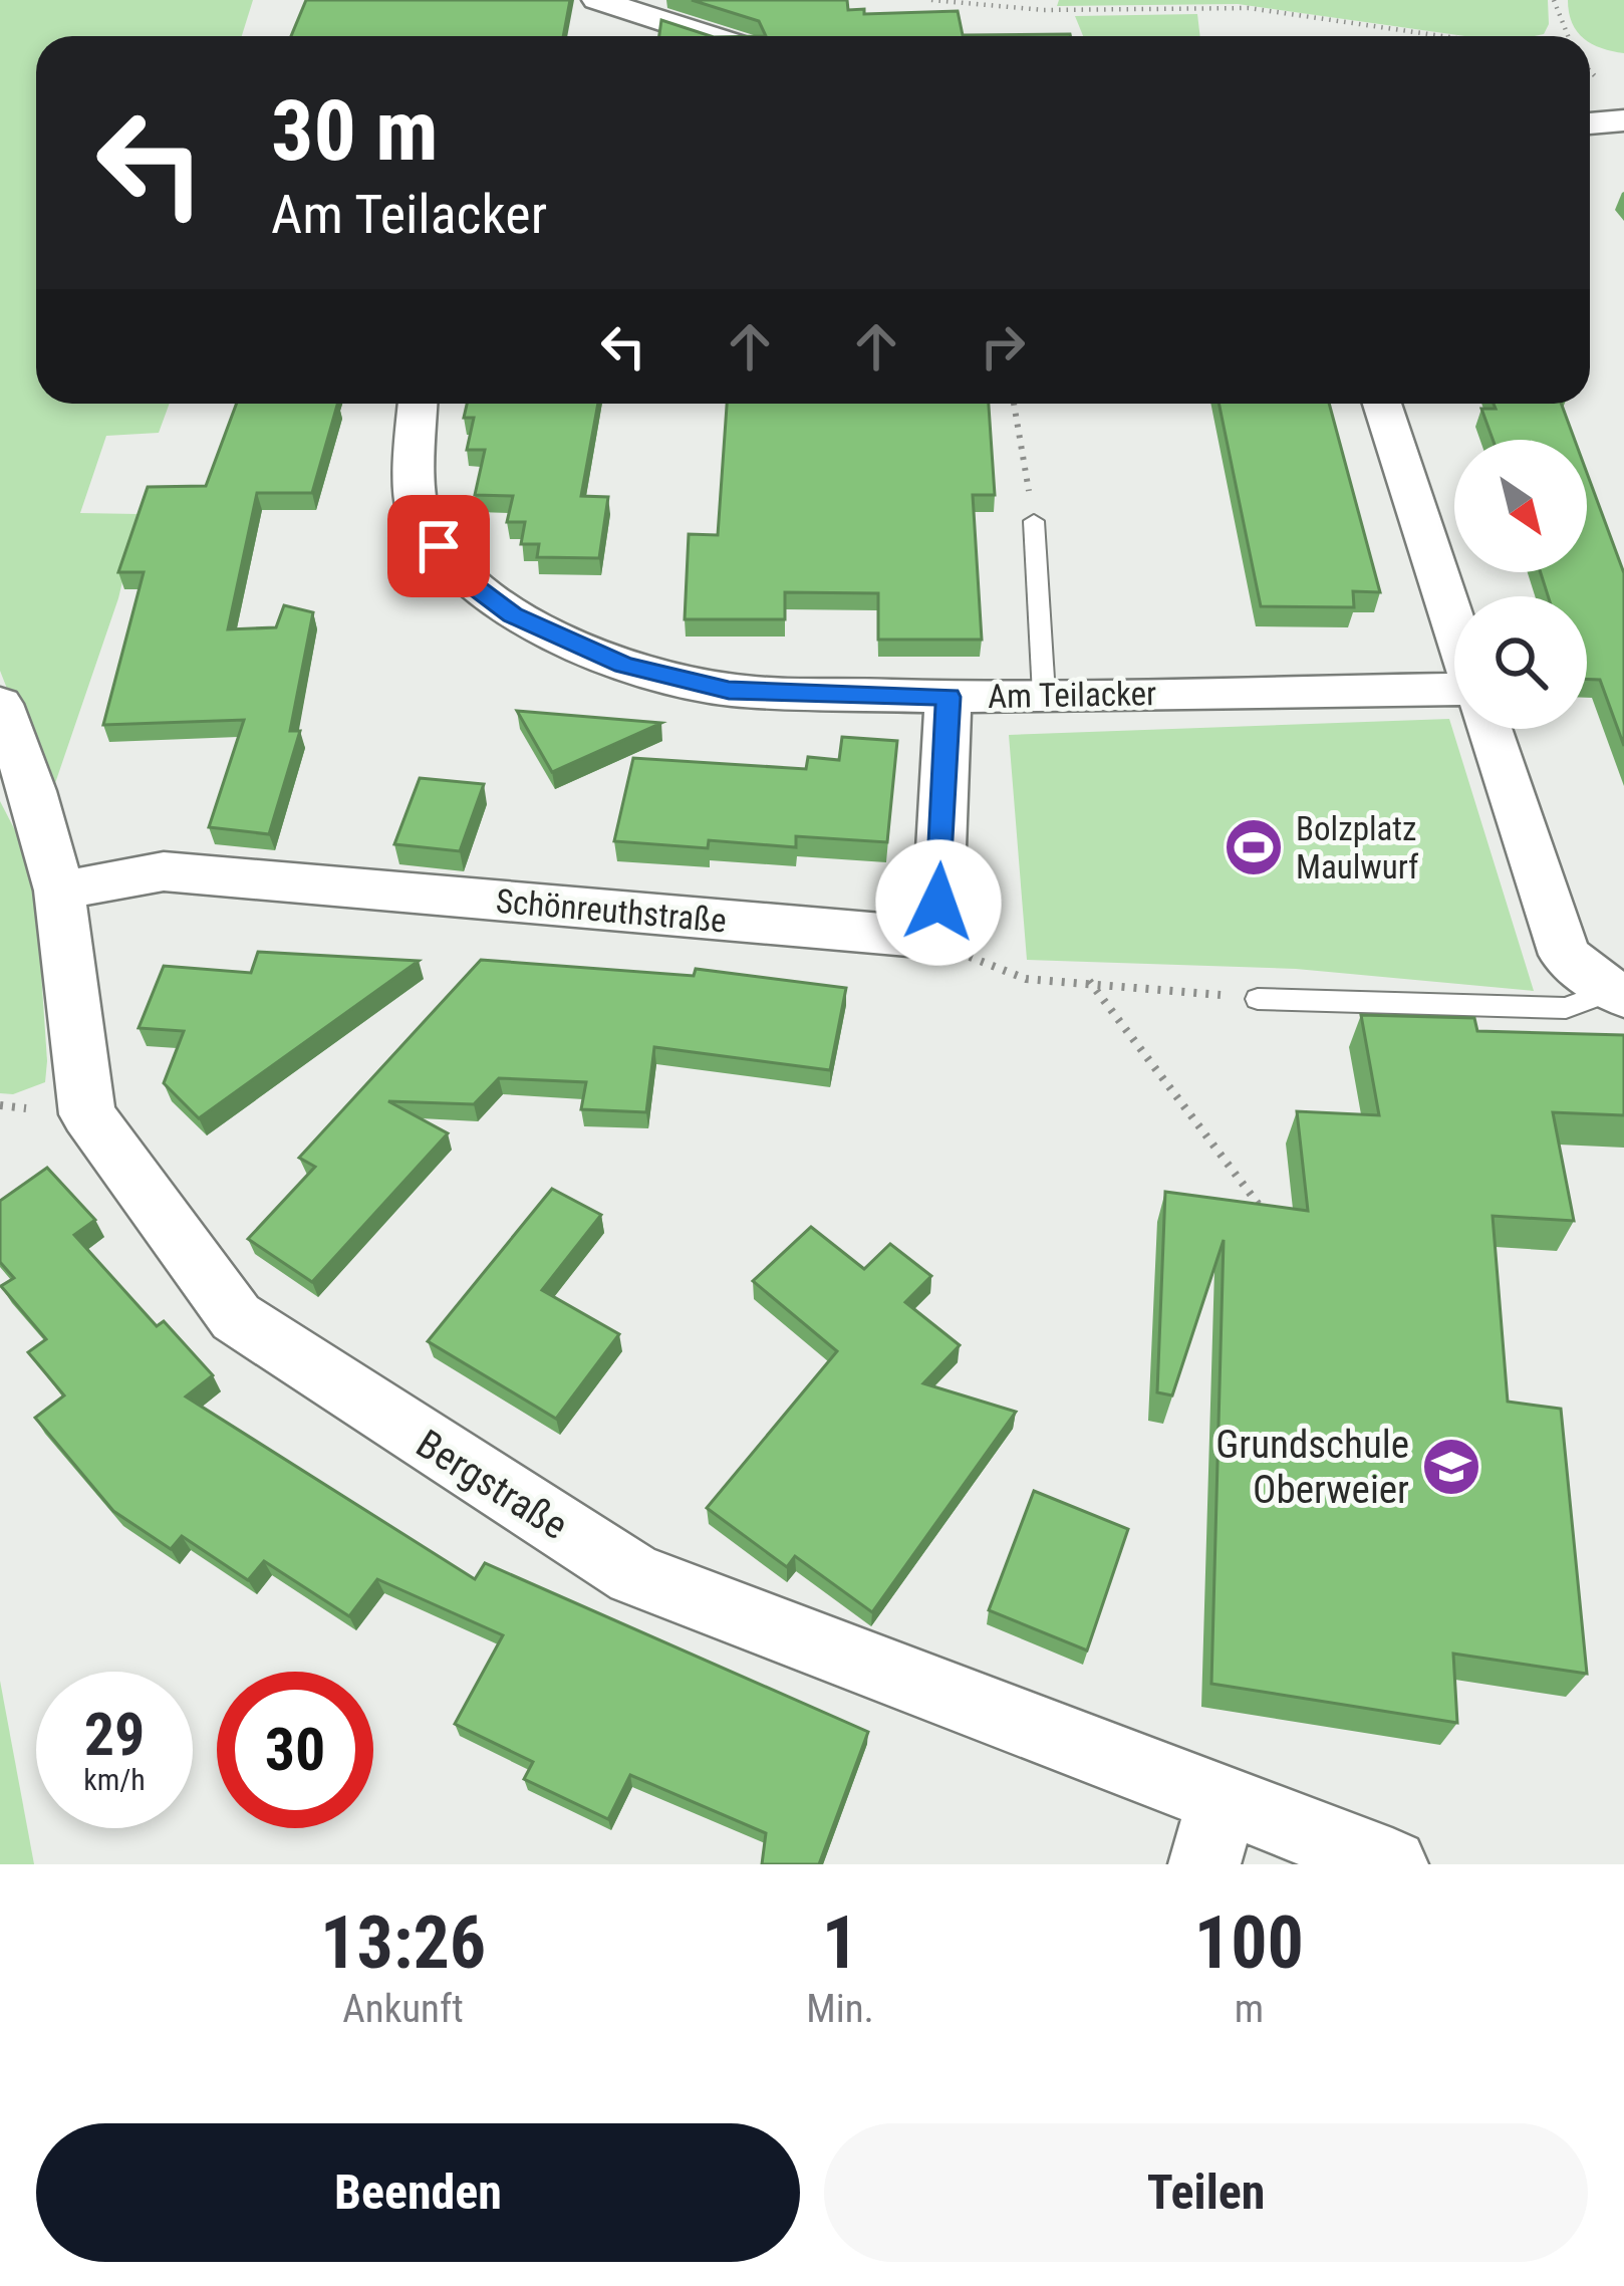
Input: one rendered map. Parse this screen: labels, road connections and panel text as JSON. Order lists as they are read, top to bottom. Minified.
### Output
{"streets":{"street":["Am Teilacker","Schönreuthstraße","Bergstraße"]},"crossings":[["Schönreuthstraße","Bergstraße"]],"places":{"sports":["Bolzplatz Maulwurf"],"school or university":["Grundschule Oberweier"]},"north":"bottom right","page":{"turn":["30 m","Am Teilacker"],"speed":"29 km/h","limit":"30","eta":["13:26","Ankunft","1","Min.","100","m"],"buttons":["Beenden","Teilen"]}}
